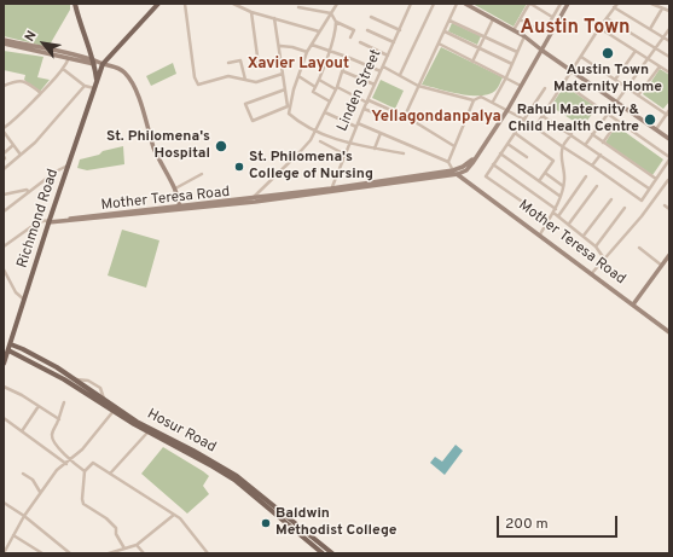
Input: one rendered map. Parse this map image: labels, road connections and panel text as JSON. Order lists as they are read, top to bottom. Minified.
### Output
{"streets":{"main road":["Richmond Road","Hosur Road"],"street":["Linden Street","Mother Teresa Road"]},"crossings":[["Linden Street","Mother Teresa Road"],["Mother Teresa Road","Richmond Road"],["Richmond Road","Hosur Road"]],"districts":["Austin Town","Xavier Layout","Yellagondanpalya"],"places":["Austin Town Maternity Home","Rahul Maternity & Child Health Centre","St. Philomena's Hospital","St. Philomena's College of Nursing","Baldwin Methodist College"],"scale_bar":"200 m","north":"top left"}
